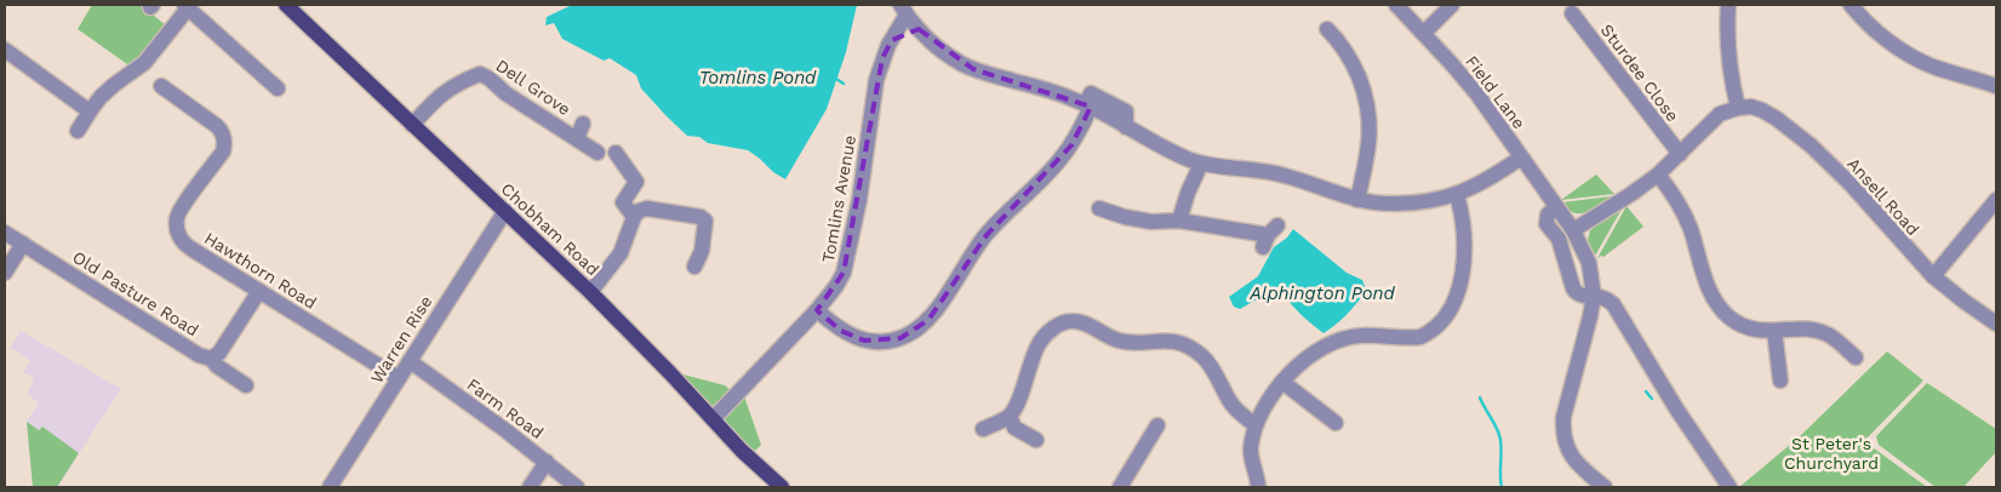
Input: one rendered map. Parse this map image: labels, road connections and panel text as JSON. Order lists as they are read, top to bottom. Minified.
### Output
{"streets":{"main road":["Chobham Road"],"street":["Sturdee Close","Dell Grove","Field Lane","Ansell Road","Tomlins Avenue","Hawthorn Road","Old Pasture Road","Warren Rise","Farm Road"]},"crossings":[["Dell Grove","Chobham Road"],["Tomlins Avenue","Chobham Road"],["Chobham Road","Warren Rise"],["Hawthorn Road","Warren Rise"],["Warren Rise","Farm Road"]],"water":["Tomlins Pond","Alphington Pond"],"parks":["St Peter's Churchyard"]}
